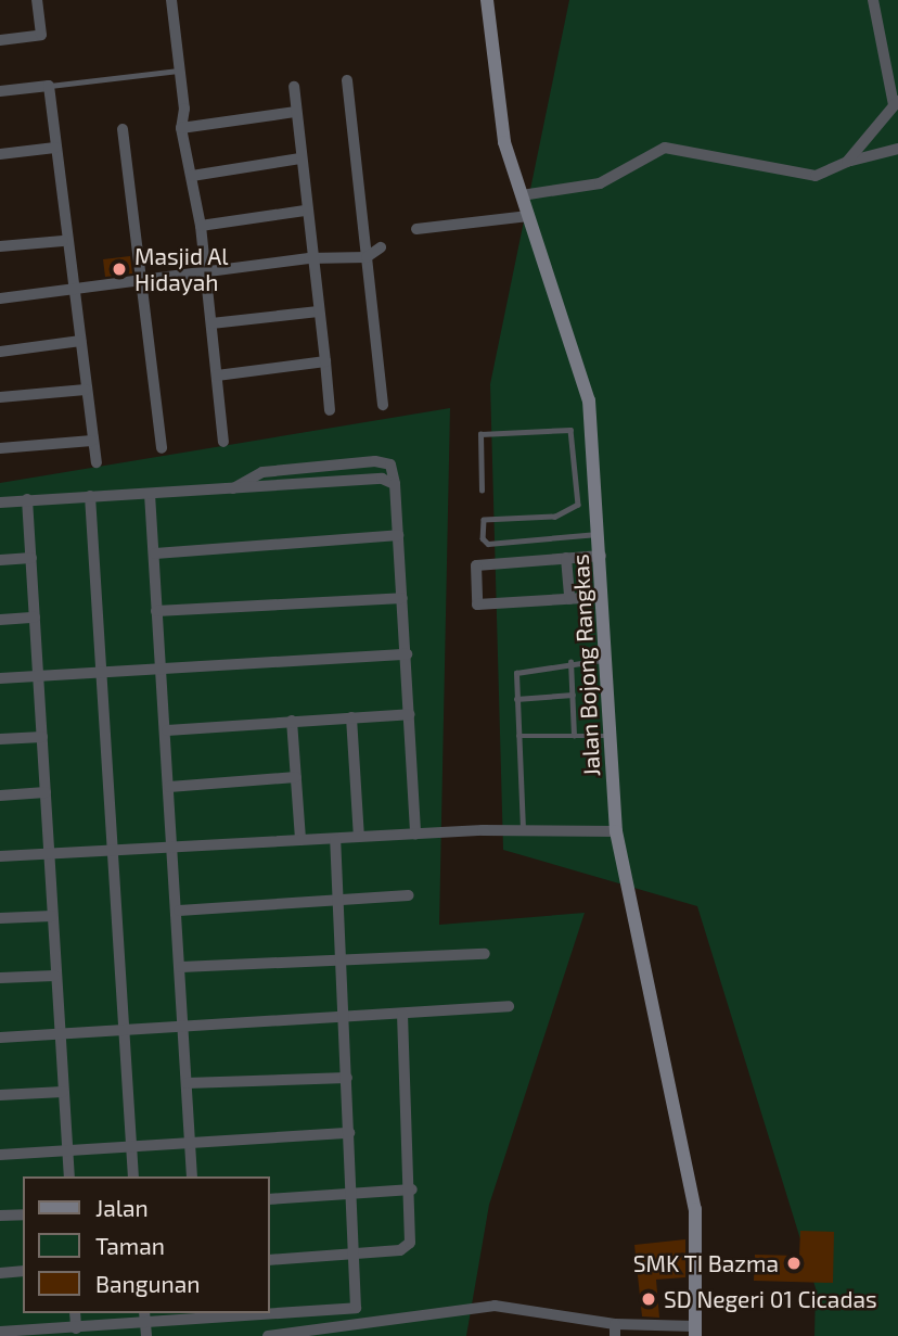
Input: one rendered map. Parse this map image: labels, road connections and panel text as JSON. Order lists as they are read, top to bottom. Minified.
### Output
{"streets":{"main road":["Jalan Bojong Rangkas"]},"places":["Masjid Al Hidayah","SMK TI Bazma","SD Negeri 01 Cicadas"],"legend":["Jalan","Taman","Bangunan"]}
